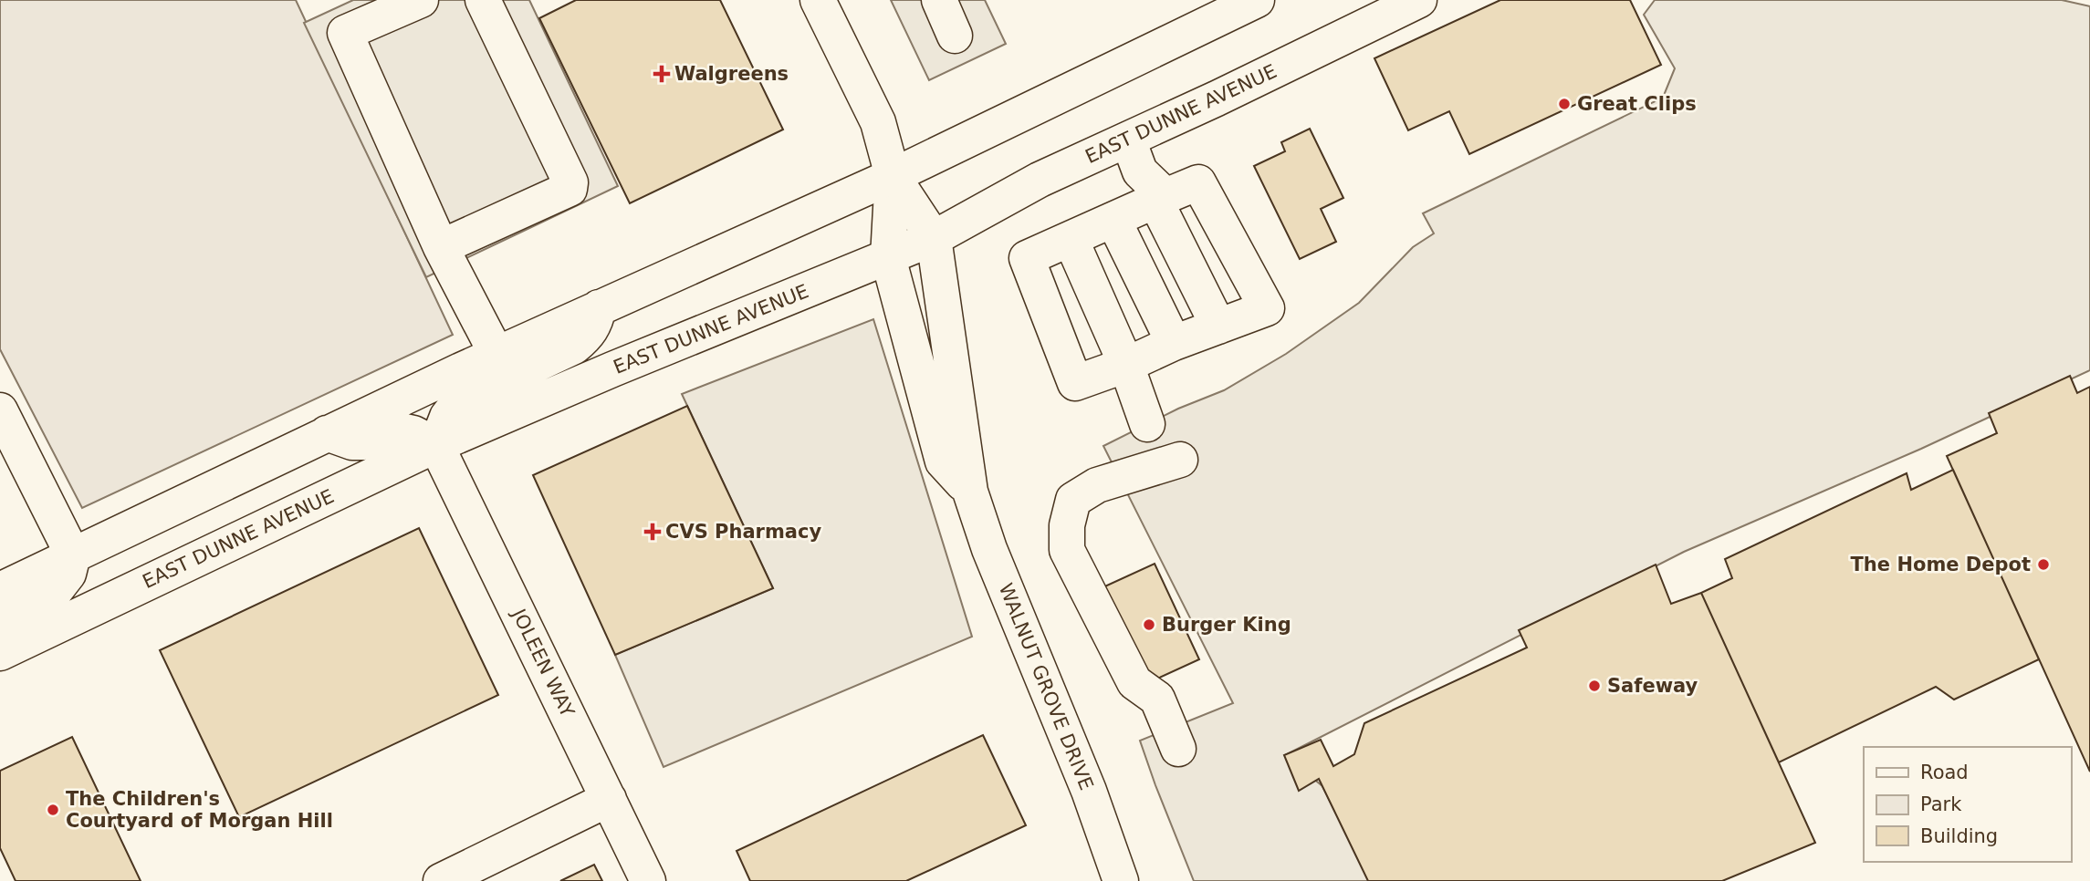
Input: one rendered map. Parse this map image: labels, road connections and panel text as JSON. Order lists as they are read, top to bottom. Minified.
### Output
{"streets":{"main road":["EAST DUNNE AVENUE","JOLEEN WAY","WALNUT GROVE DRIVE"]},"crossings":[["EAST DUNNE AVENUE","JOLEEN WAY"],["EAST DUNNE AVENUE","WALNUT GROVE DRIVE"]],"places":{"health":["Walgreens","CVS Pharmacy"],"other":["Great Clips","The Home Depot","Burger King","Safeway","The Children's Courtyard of Morgan Hill"]},"legend":["Road","Park","Building"]}
